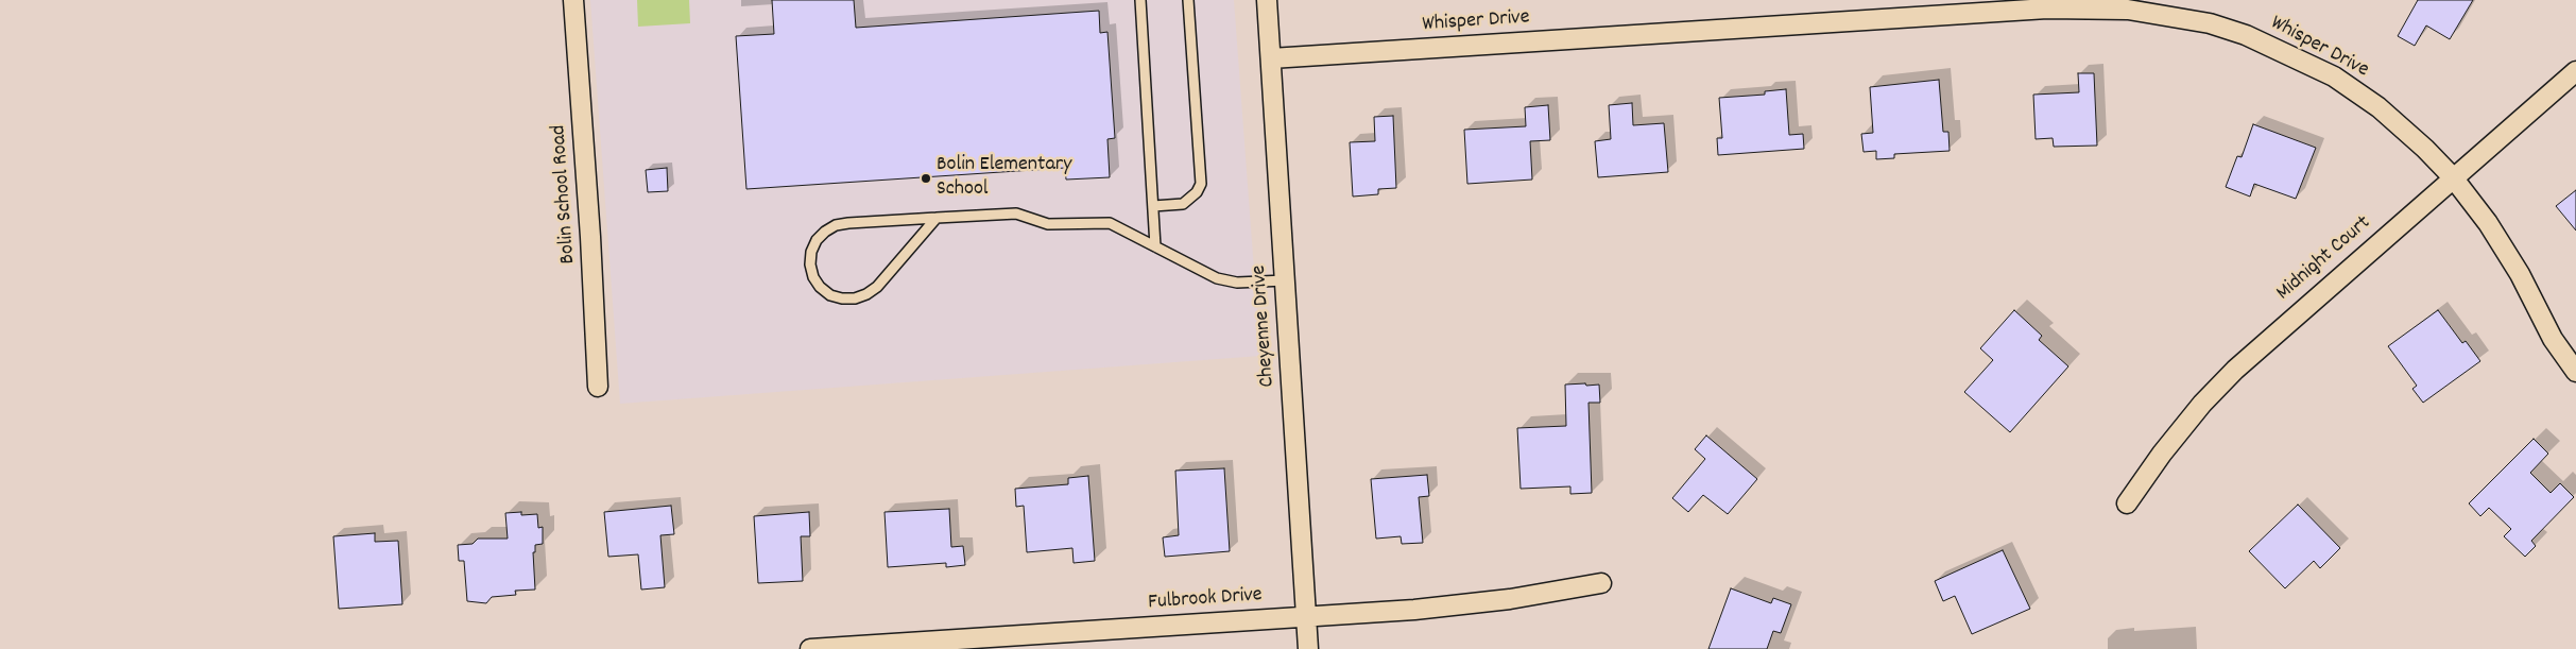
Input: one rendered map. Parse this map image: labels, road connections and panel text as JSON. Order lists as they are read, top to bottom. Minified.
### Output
{"streets":{"street":["Whisper Drive","Bolin School Road","Midnight Court","Cheyenne Drive","Fulbrook Drive"]},"crossings":[["Whisper Drive","Midnight Court"],["Whisper Drive","Cheyenne Drive"],["Cheyenne Drive","Fulbrook Drive"]],"places":["Bolin Elementary School"]}
